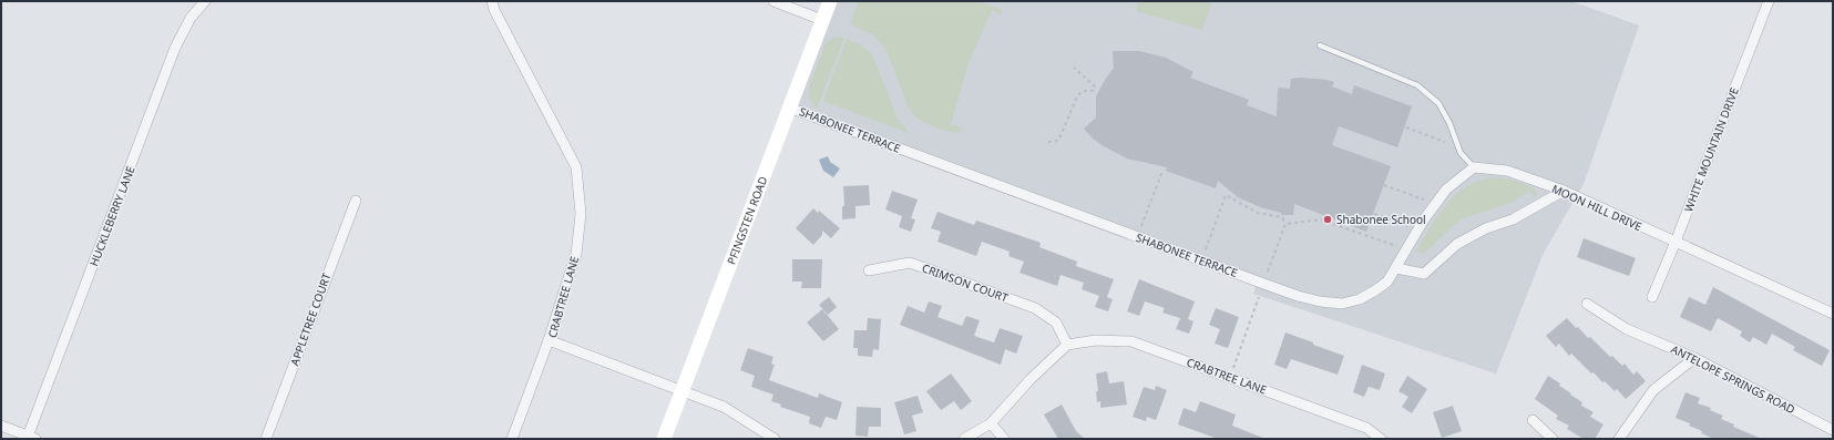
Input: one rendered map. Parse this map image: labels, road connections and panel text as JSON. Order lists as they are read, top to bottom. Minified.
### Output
{"streets":{"main road":["PFINGSTEN ROAD"],"street":["SHABONEE TERRACE","WHITE MOUNTAIN DRIVE","MOON HILL DRIVE","HUCKLEBERRY LANE","CRIMSON COURT","CRABTREE LANE","APPLETREE COURT","ANTELOPE SPRINGS ROAD"]},"crossings":[["SHABONEE TERRACE","PFINGSTEN ROAD"],["WHITE MOUNTAIN DRIVE","MOON HILL DRIVE"],["PFINGSTEN ROAD","CRABTREE LANE"],["CRIMSON COURT","CRABTREE LANE"]],"places":["Shabonee School"]}
